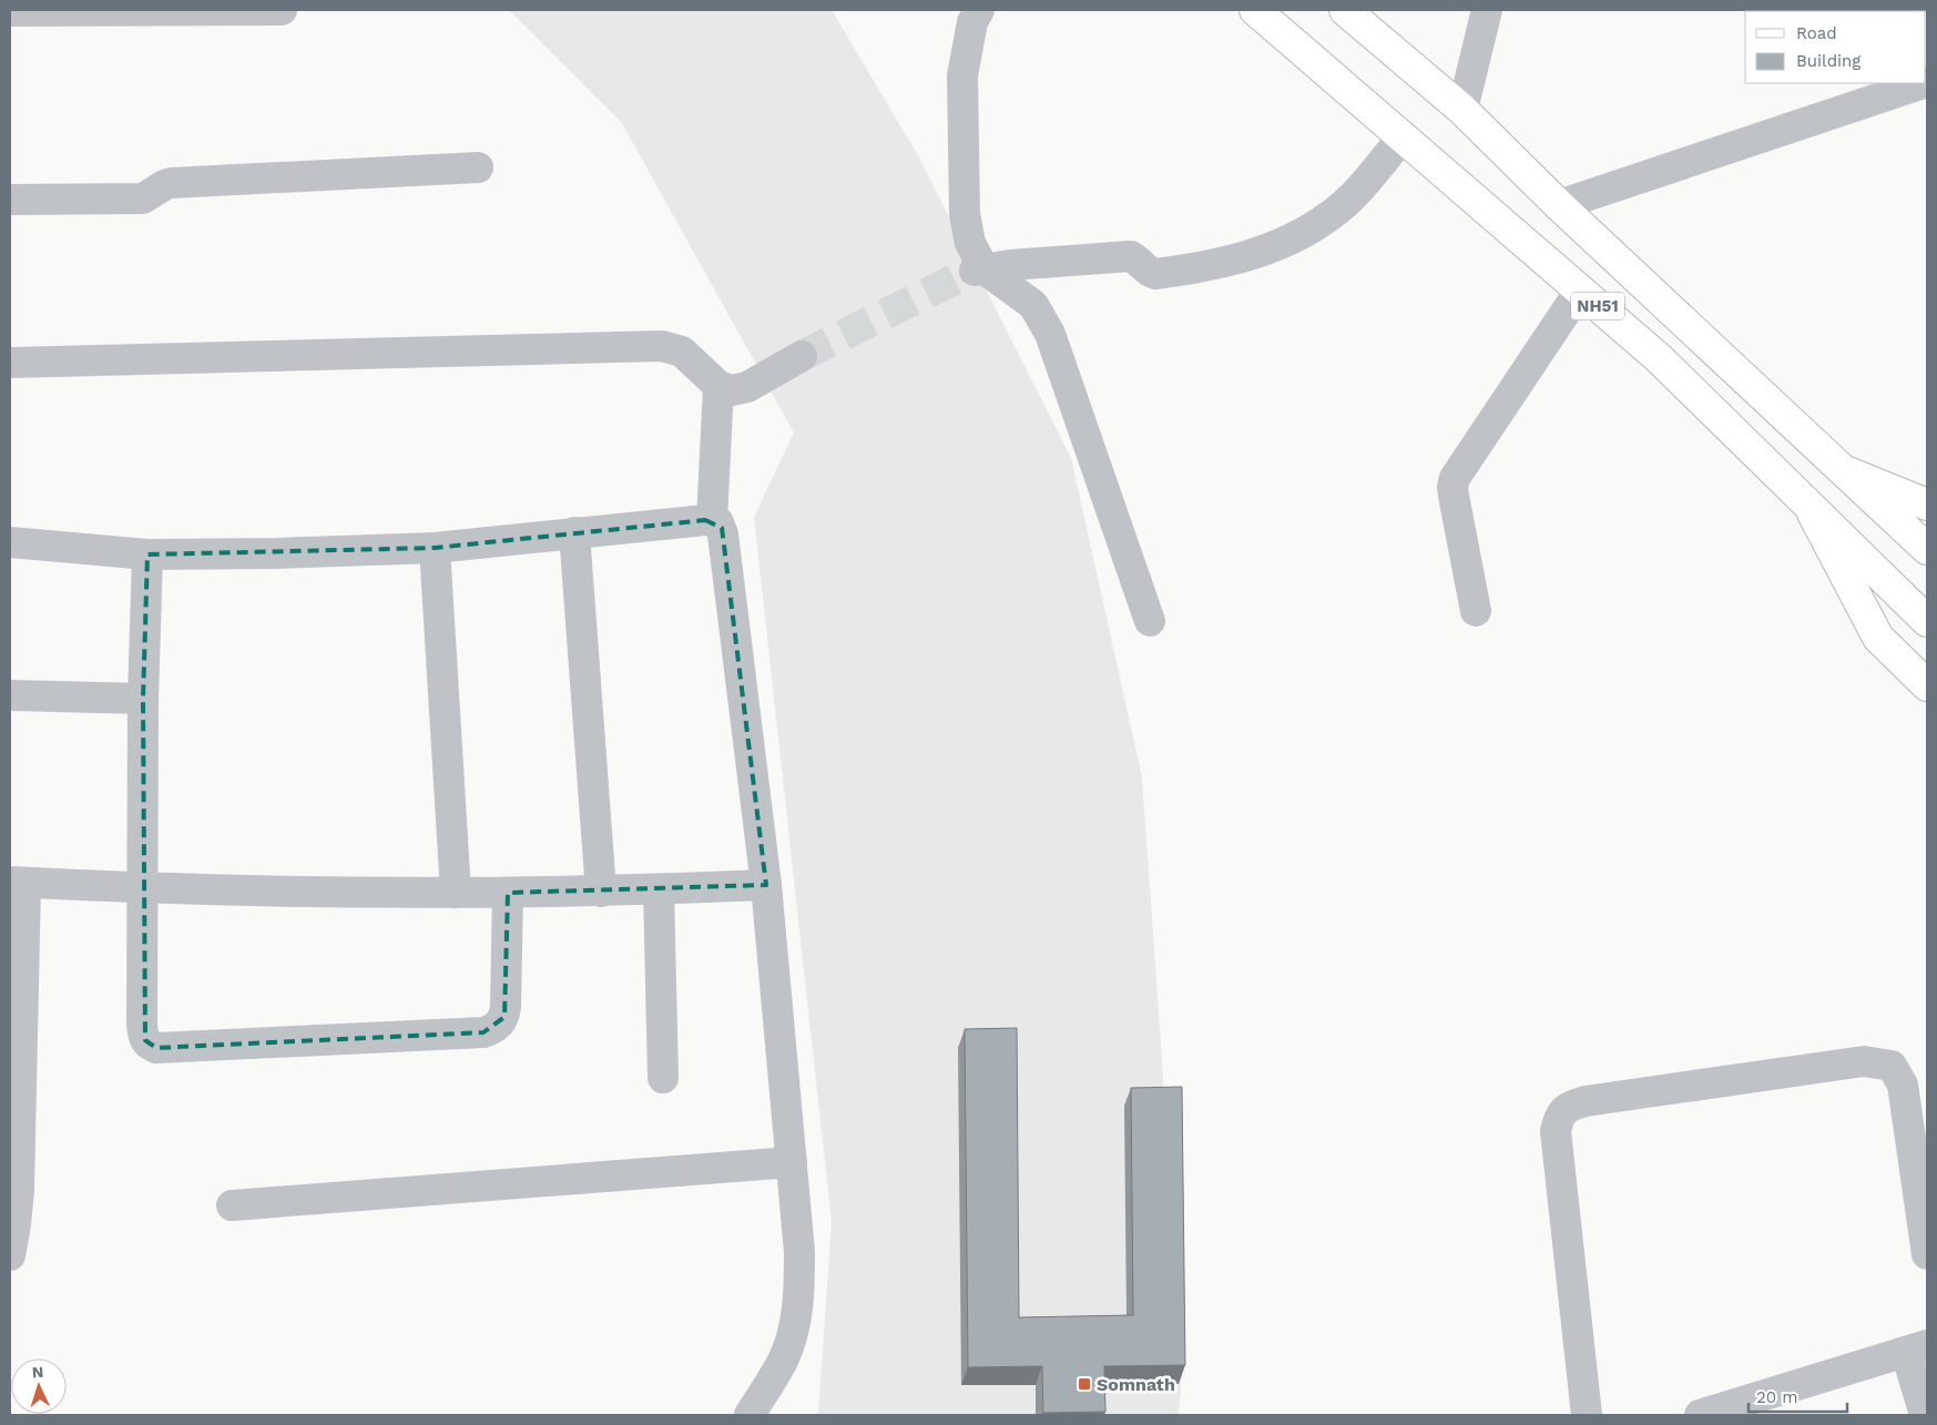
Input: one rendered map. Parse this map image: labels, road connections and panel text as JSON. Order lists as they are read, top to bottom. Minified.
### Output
{"streets":{"main road":["NH51"]},"places":{"transit":["Somnath"]},"legend":["Road","Building"],"scale_bar":"20 m","north":"top"}
